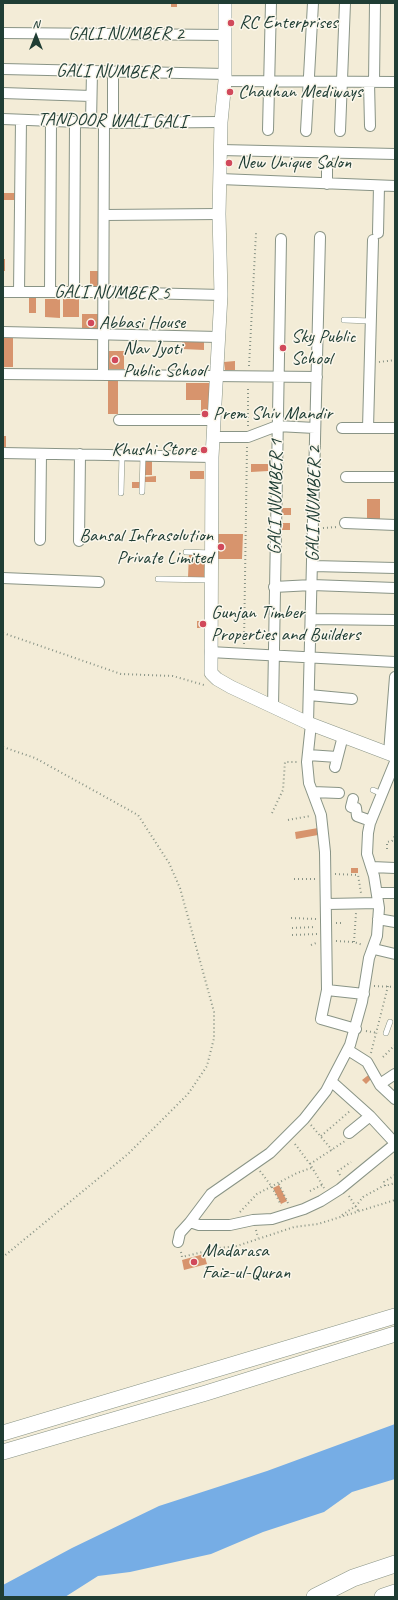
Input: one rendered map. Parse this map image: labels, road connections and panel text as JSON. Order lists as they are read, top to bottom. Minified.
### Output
{"streets":{"street":["GALI NUMBER 2","GALI NUMBER 1","TANDOOR WALI GALI","GALI NUMBER 5"]},"places":["RC Enterprises","Chauhan Mediways","New Unique Salon","Abbasi House","Sky Public School","Nav Jyoti Public School","Prem Shiv Mandir","Khushi Store","Bansal Infrasolution Private Limited","Gunjan Timber Properties and Builders","Madarasa Faiz-ul-Quran"],"north":"top"}
